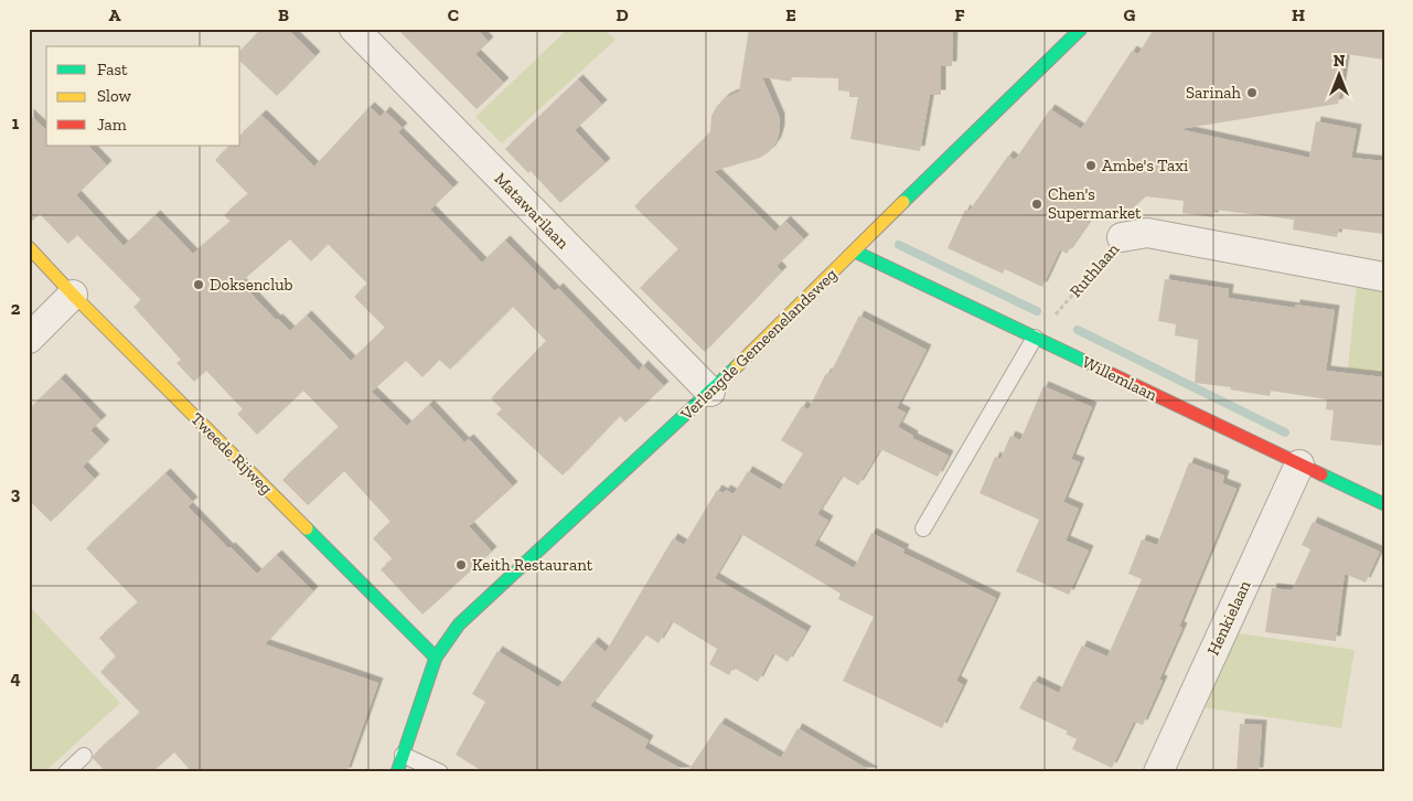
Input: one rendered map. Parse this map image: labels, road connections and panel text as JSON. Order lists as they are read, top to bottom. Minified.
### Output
{"streets":{"street":["Matawarilaan","Ruthlaan","Verlengde Gemeenelandsweg","Willemlaan","Tweede Rijweg","Henkielaan"]},"crossings":[["Matawarilaan","Verlengde Gemeenelandsweg"],["Ruthlaan","Willemlaan"],["Verlengde Gemeenelandsweg","Willemlaan"],["Verlengde Gemeenelandsweg","Tweede Rijweg"],["Willemlaan","Henkielaan"]],"places":["Sarinah","Ambe's Taxi","Chen's Supermarket","Doksenclub","Keith Restaurant"],"legend":["Fast","Slow","Jam"],"north":"top","grid":{"columns":["A","B","C","D","E","F","G","H"],"rows":["1","2","3","4"]}}
